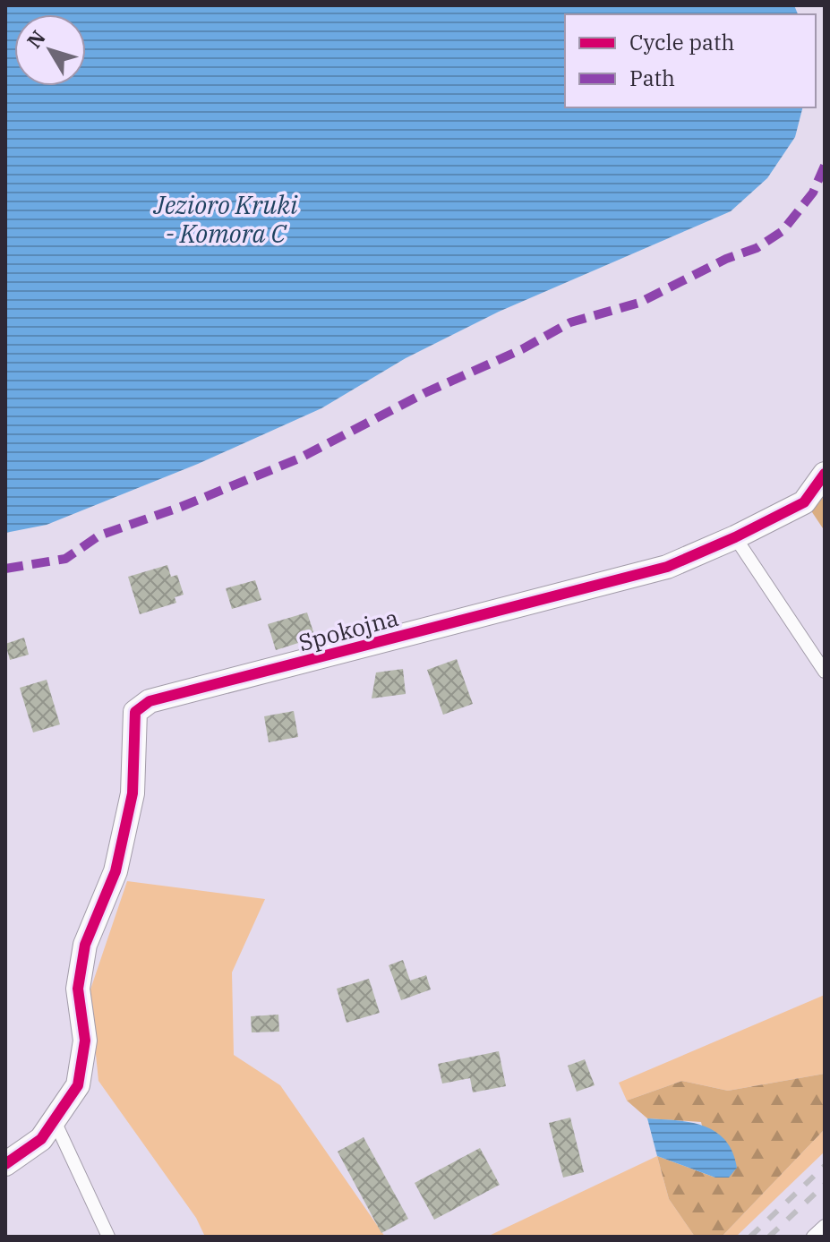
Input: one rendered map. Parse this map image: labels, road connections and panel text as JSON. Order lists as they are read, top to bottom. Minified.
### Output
{"streets":{"street":["Spokojna"]},"water":["Jezioro Kruki - Komora C"],"legend":["Cycle path","Path"],"north":"top left"}
